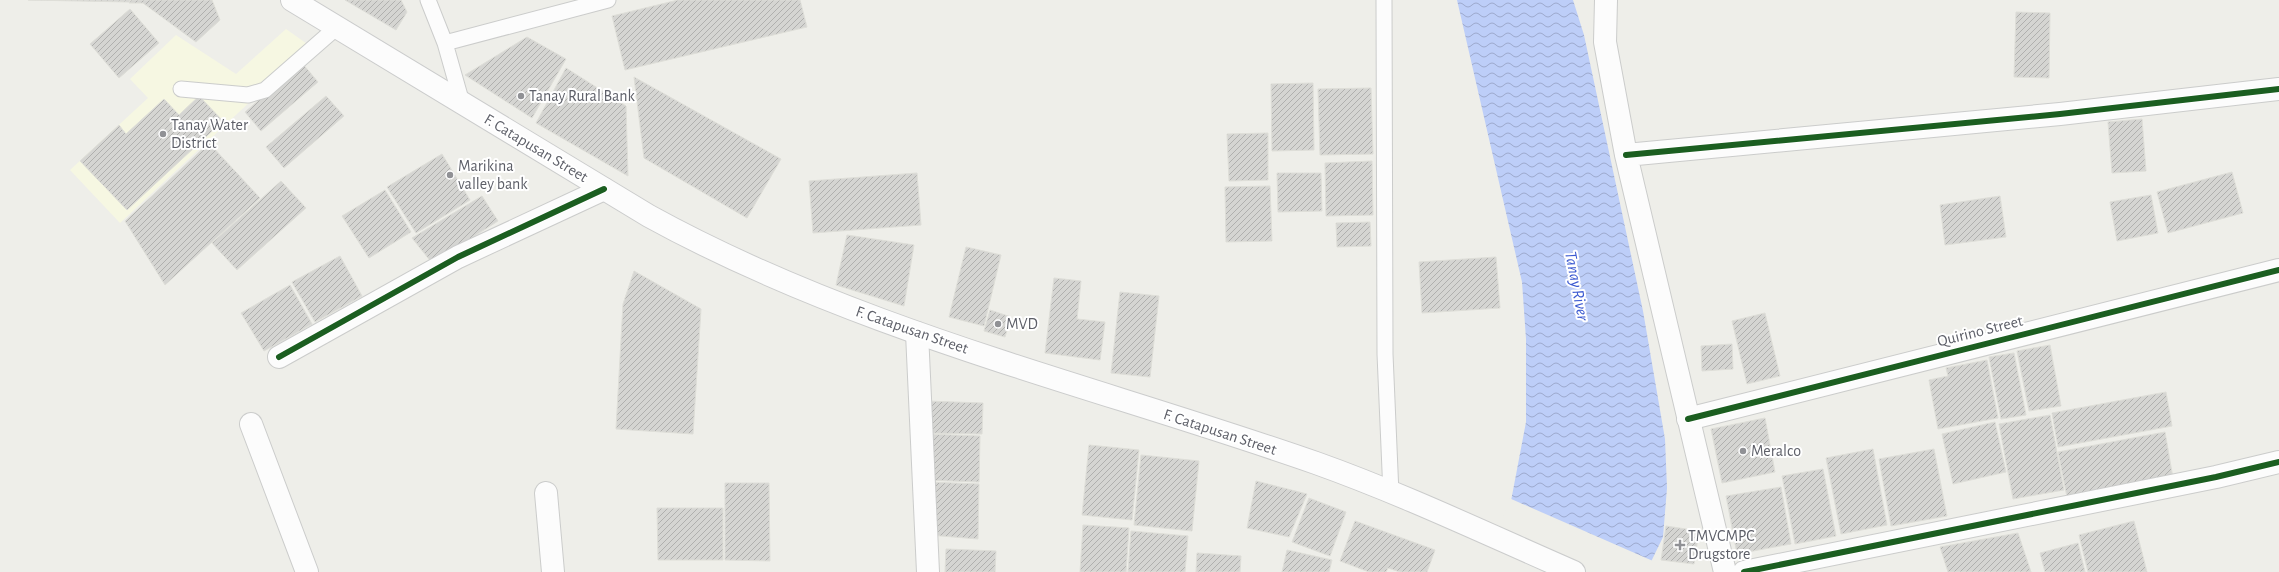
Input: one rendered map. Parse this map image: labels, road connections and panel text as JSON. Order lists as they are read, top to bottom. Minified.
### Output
{"streets":{"street":["F. Catapusan Street","Quirino Street"]},"water":["Tanay River"],"places":{"other":["Tanay Rural Bank","Tanay Water District","Marikina valley bank","MVD","Meralco"],"health":["TMVCMPC Drugstore"]}}
